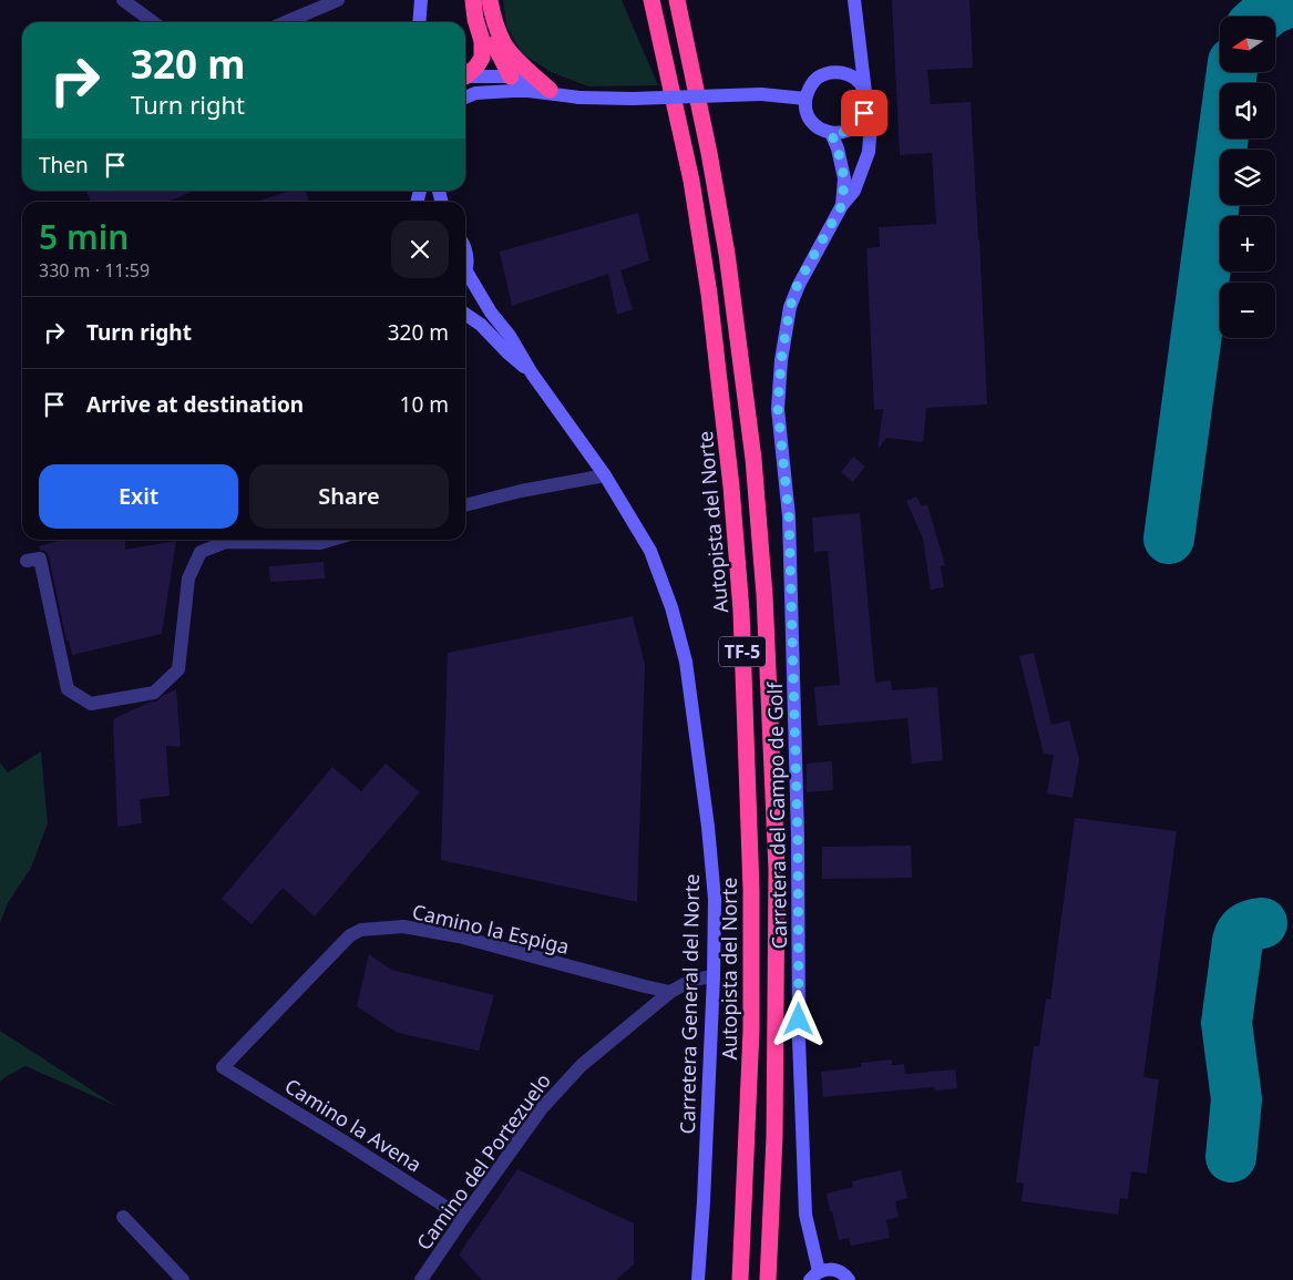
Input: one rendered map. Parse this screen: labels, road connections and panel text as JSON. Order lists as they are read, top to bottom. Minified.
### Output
{"streets":{"highway":["Autopista del Norte","TF-5"],"main road":["Carretera del Campo de Golf","Carretera General del Norte"],"street":["Camino la Espiga","Camino la Avena","Camino del Portezuelo"]},"crossings":[["Camino la Espiga","Camino la Avena"],["Camino la Espiga","Camino del Portezuelo"],["Carretera General del Norte","Camino del Portezuelo"],["Camino la Avena","Camino del Portezuelo"]],"north":"left","page":{"map_buttons":["+","−"],"turn":["320 m","Turn right"],"then":"Then","heading":["5 min","330 m · 11:59"],"list":[{"name":"Turn right","value":"320 m"},{"name":"Arrive at destination","value":"10 m"}],"buttons":["Exit","Share"]}}
